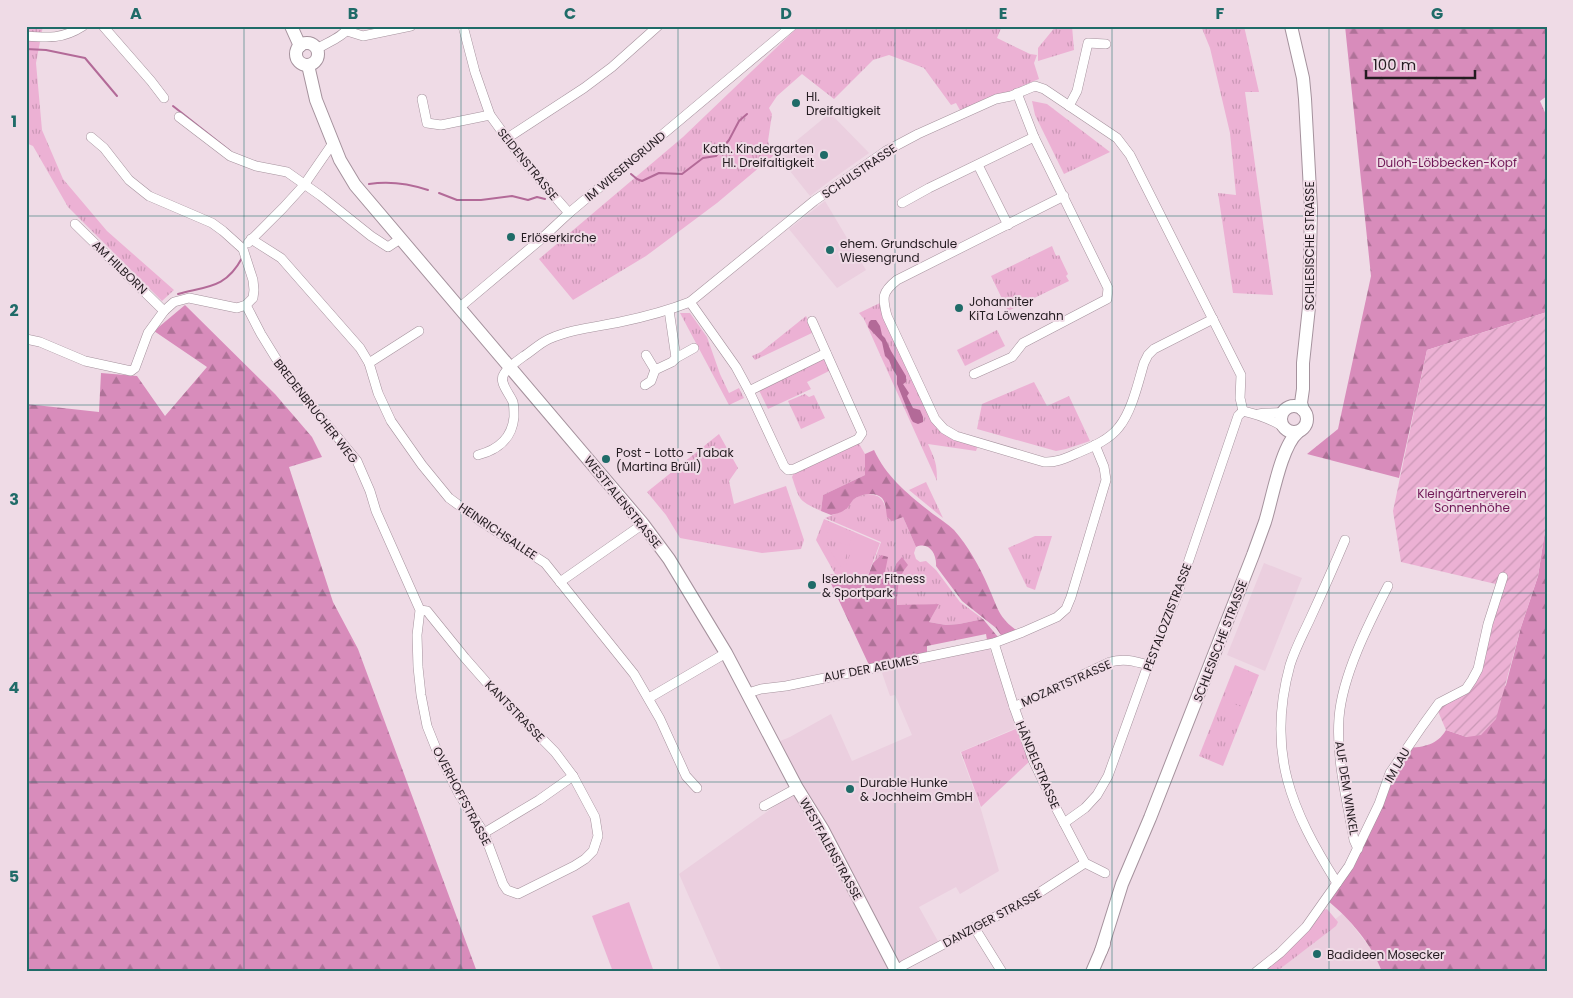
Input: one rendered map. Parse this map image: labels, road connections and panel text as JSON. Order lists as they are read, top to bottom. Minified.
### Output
{"streets":{"main road":["SCHLESISCHE STRASSE","WESTFALENSTRASSE"],"street":["SEIDENSTRASSE","IM WIESENGRUND","SCHULSTRASSE","AM HILBORN","BREDENBRUCHER WEG","HEINRICHSALLEE","PESTALOZZISTRASSE","AUF DER AEUMES","MOZARTSTRASSE","KANTSTRASSE","HÄNDELSTRASSE","IM LAU","AUF DEM WINKEL","OVERHOFFSTRASSE","DANZIGER STRASSE"]},"crossings":[["SEIDENSTRASSE","IM WIESENGRUND"],["IM WIESENGRUND","WESTFALENSTRASSE"],["SCHULSTRASSE","WESTFALENSTRASSE"],["SCHULSTRASSE","PESTALOZZISTRASSE"],["BREDENBRUCHER WEG","KANTSTRASSE"],["WESTFALENSTRASSE","AUF DER AEUMES"],["WESTFALENSTRASSE","DANZIGER STRASSE"],["PESTALOZZISTRASSE","MOZARTSTRASSE"],["PESTALOZZISTRASSE","HÄNDELSTRASSE"],["AUF DER AEUMES","HÄNDELSTRASSE"],["MOZARTSTRASSE","HÄNDELSTRASSE"],["KANTSTRASSE","OVERHOFFSTRASSE"],["HÄNDELSTRASSE","DANZIGER STRASSE"],["IM LAU","AUF DEM WINKEL"]],"parks":["Duloh-Löbbecken-Kopf","Kleingärtnerverein Sonnenhöhe"],"places":["Hl. Dreifaltigkeit","Kath. Kindergarten Hl. Dreifaltigkeit","Erlöserkirche","ehem. Grundschule Wiesengrund","Johanniter KiTa Löwenzahn","Post - Lotto - Tabak (Martina Brüll)","Iserlohner Fitness & Sportpark","Durable Hunke & Jochheim GmbH","Badideen Mosecker"],"scale_bar":"100 m","grid":{"columns":["A","B","C","D","E","F","G"],"rows":["1","2","3","4","5"]}}
